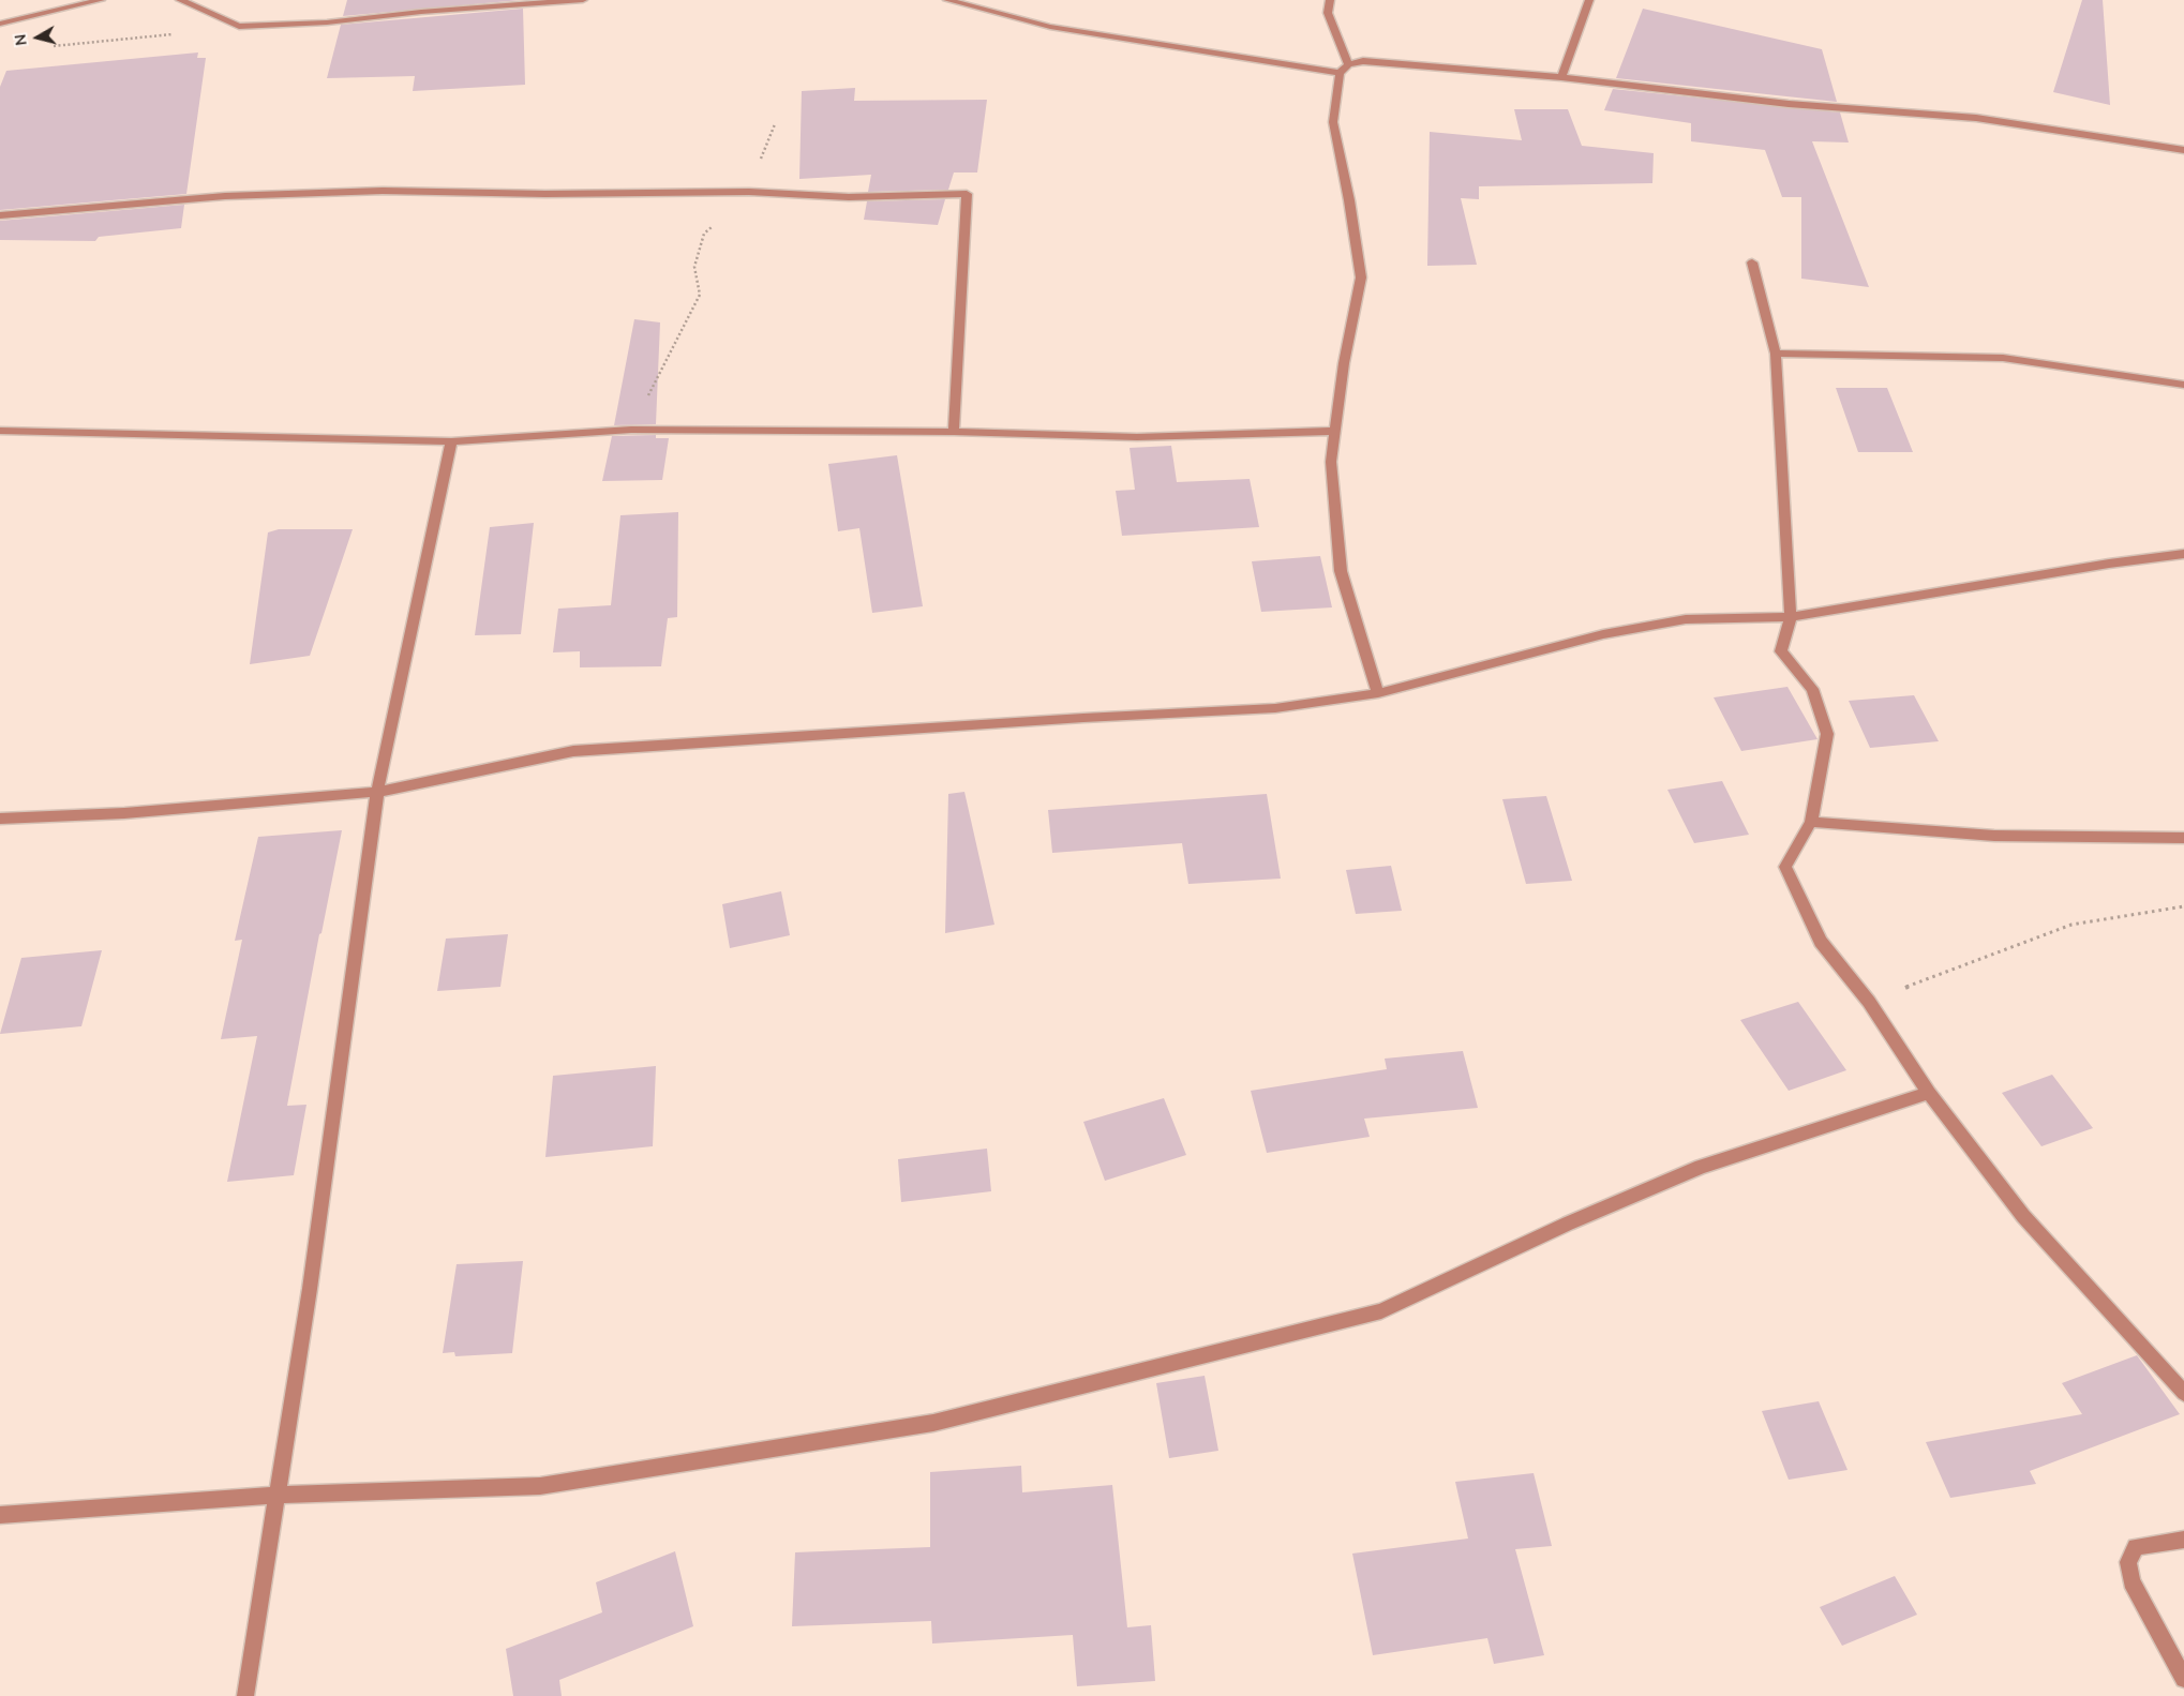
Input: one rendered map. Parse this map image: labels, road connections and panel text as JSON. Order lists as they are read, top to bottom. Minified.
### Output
{"north":"left"}
